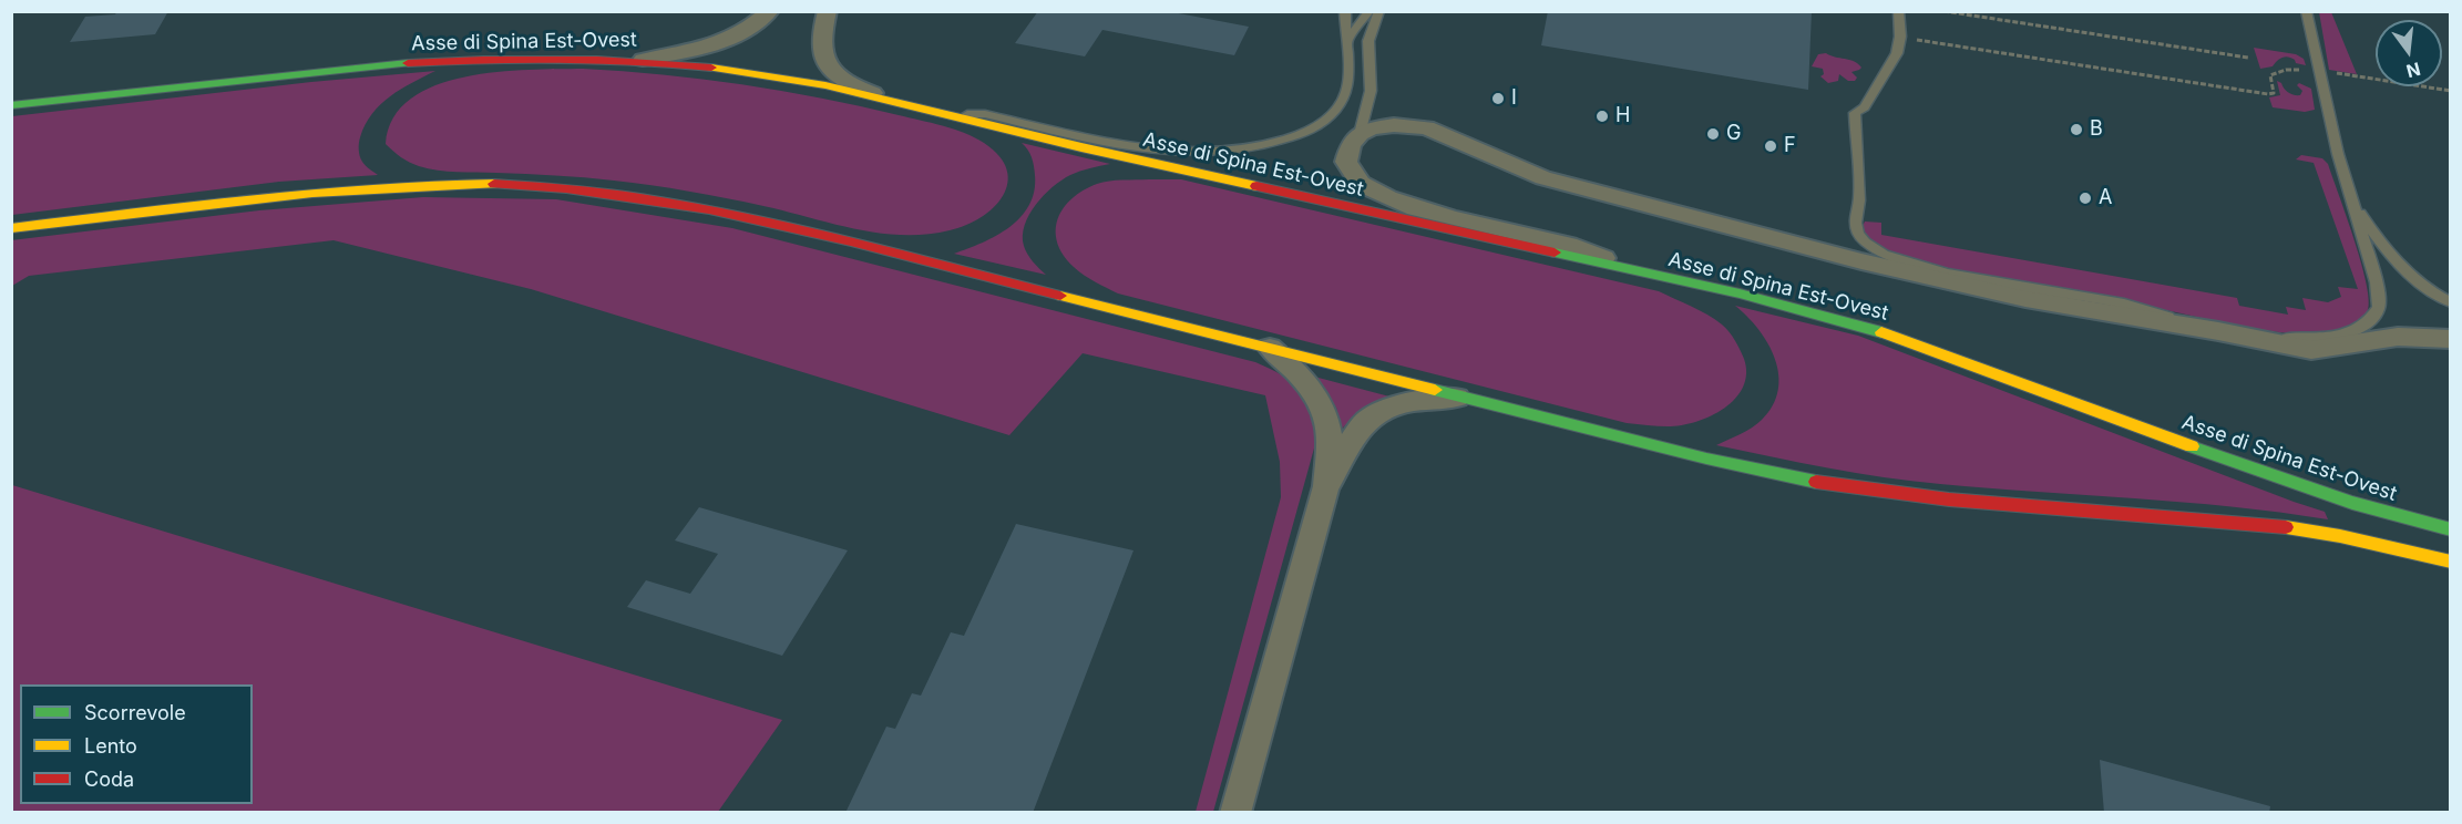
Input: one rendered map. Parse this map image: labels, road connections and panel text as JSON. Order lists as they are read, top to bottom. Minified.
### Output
{"streets":{"main road":["Asse di Spina Est-Ovest"]},"places":["I","H","B","G","F","A"],"legend":["Scorrevole","Lento","Coda"],"north":"bottom"}
